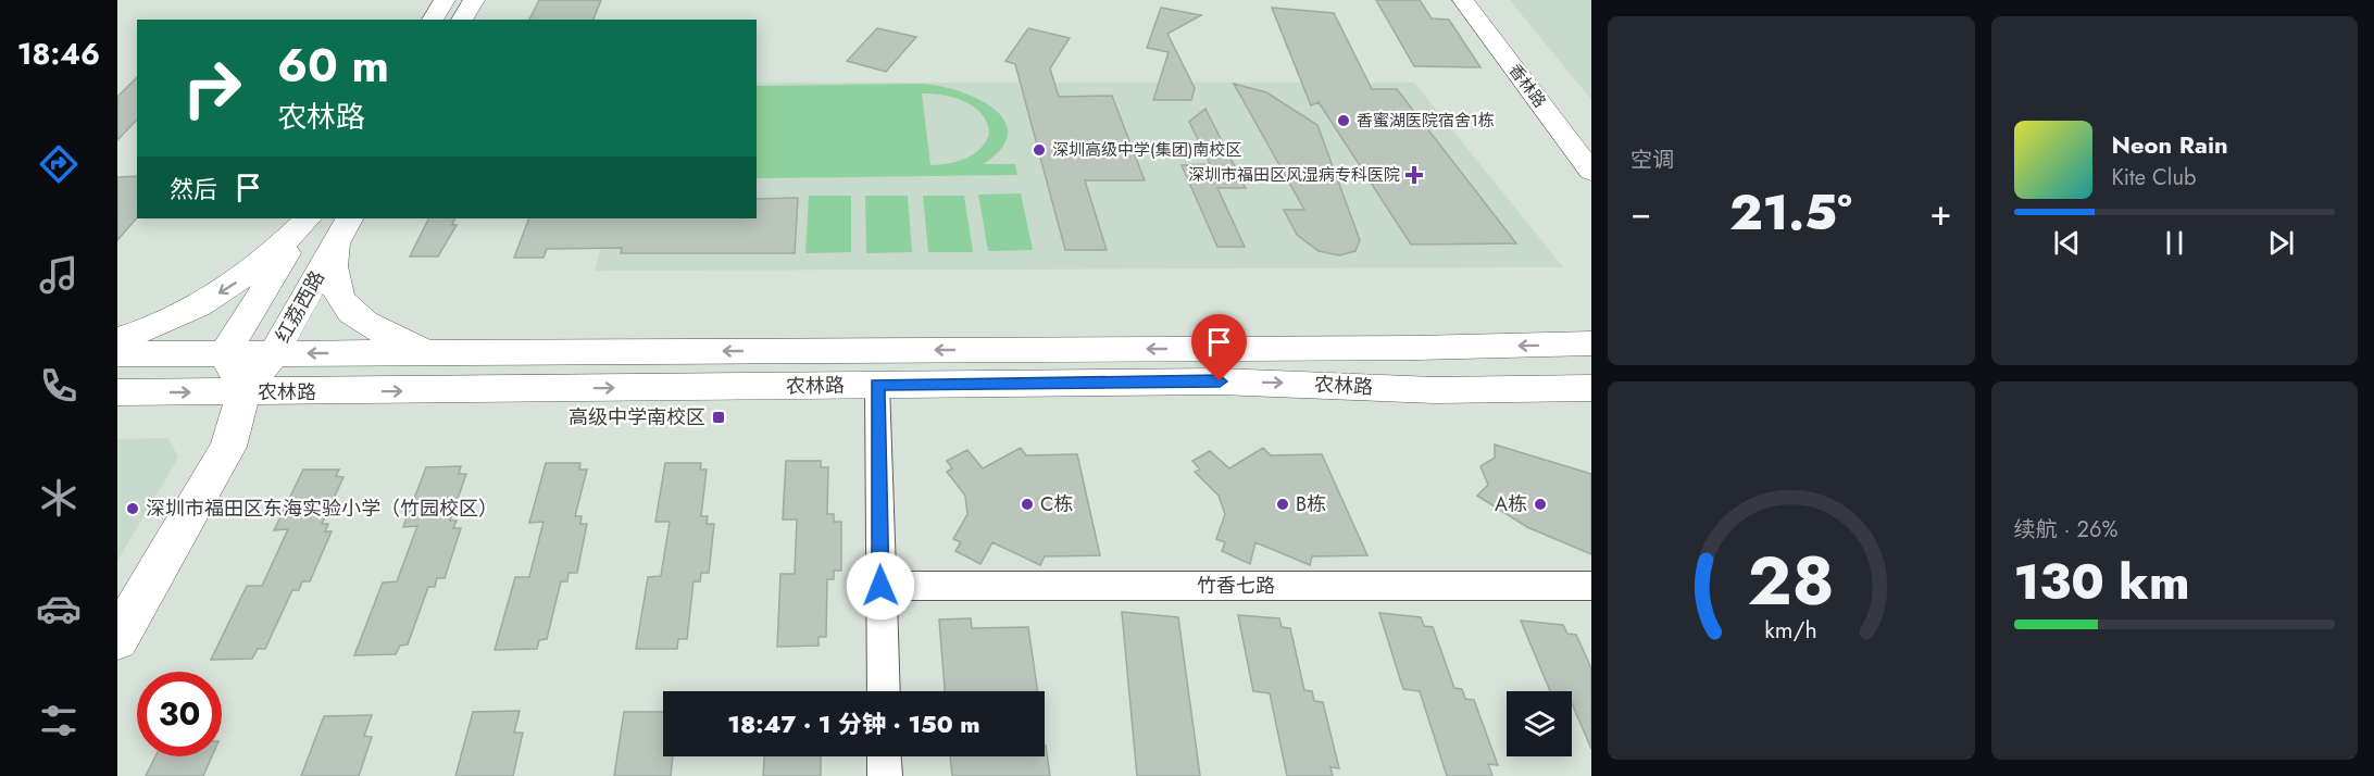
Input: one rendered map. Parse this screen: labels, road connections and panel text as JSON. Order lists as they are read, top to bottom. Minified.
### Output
{"streets":{"main road":["香林路","红荔西路","农林路"],"street":["竹香七路"]},"crossings":[["红荔西路","农林路"]],"places":{"other":["香蜜湖医院宿舍1栋","深圳高级中学(集团)南校区","C栋","B栋","A栋","深圳市福田区东海实验小学（竹园校区）"],"health":["深圳市福田区风湿病专科医院"],"transit":["高级中学南校区"]},"page":{"tabs":"18:46","tile":["空调",["续航 · 26%","130 km"]],"turn":["60 m","农林路"],"song":["Neon Rain","Kite Club"],"then":"然后","heat":["−","21.5°","+"],"limit":"30","trip":"18:47 · 1 分钟 · 150 m","gauge":["28","km/h"]}}
